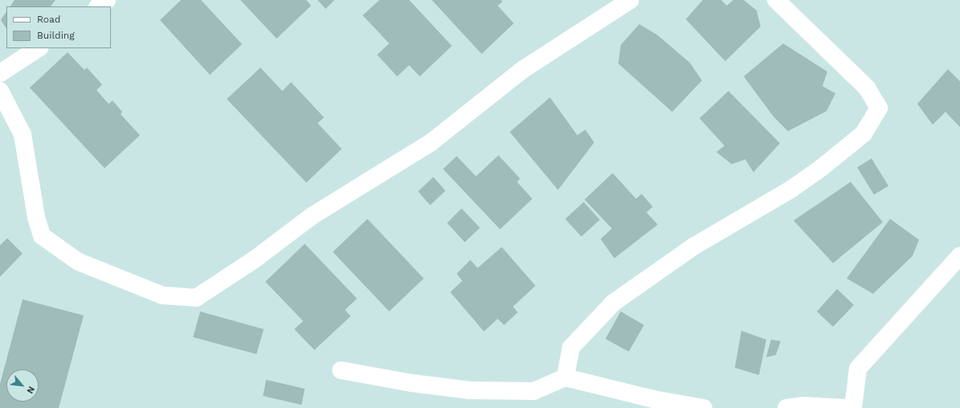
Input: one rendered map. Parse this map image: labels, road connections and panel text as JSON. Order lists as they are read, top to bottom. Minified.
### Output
{"legend":["Road","Building"],"north":"bottom right"}
